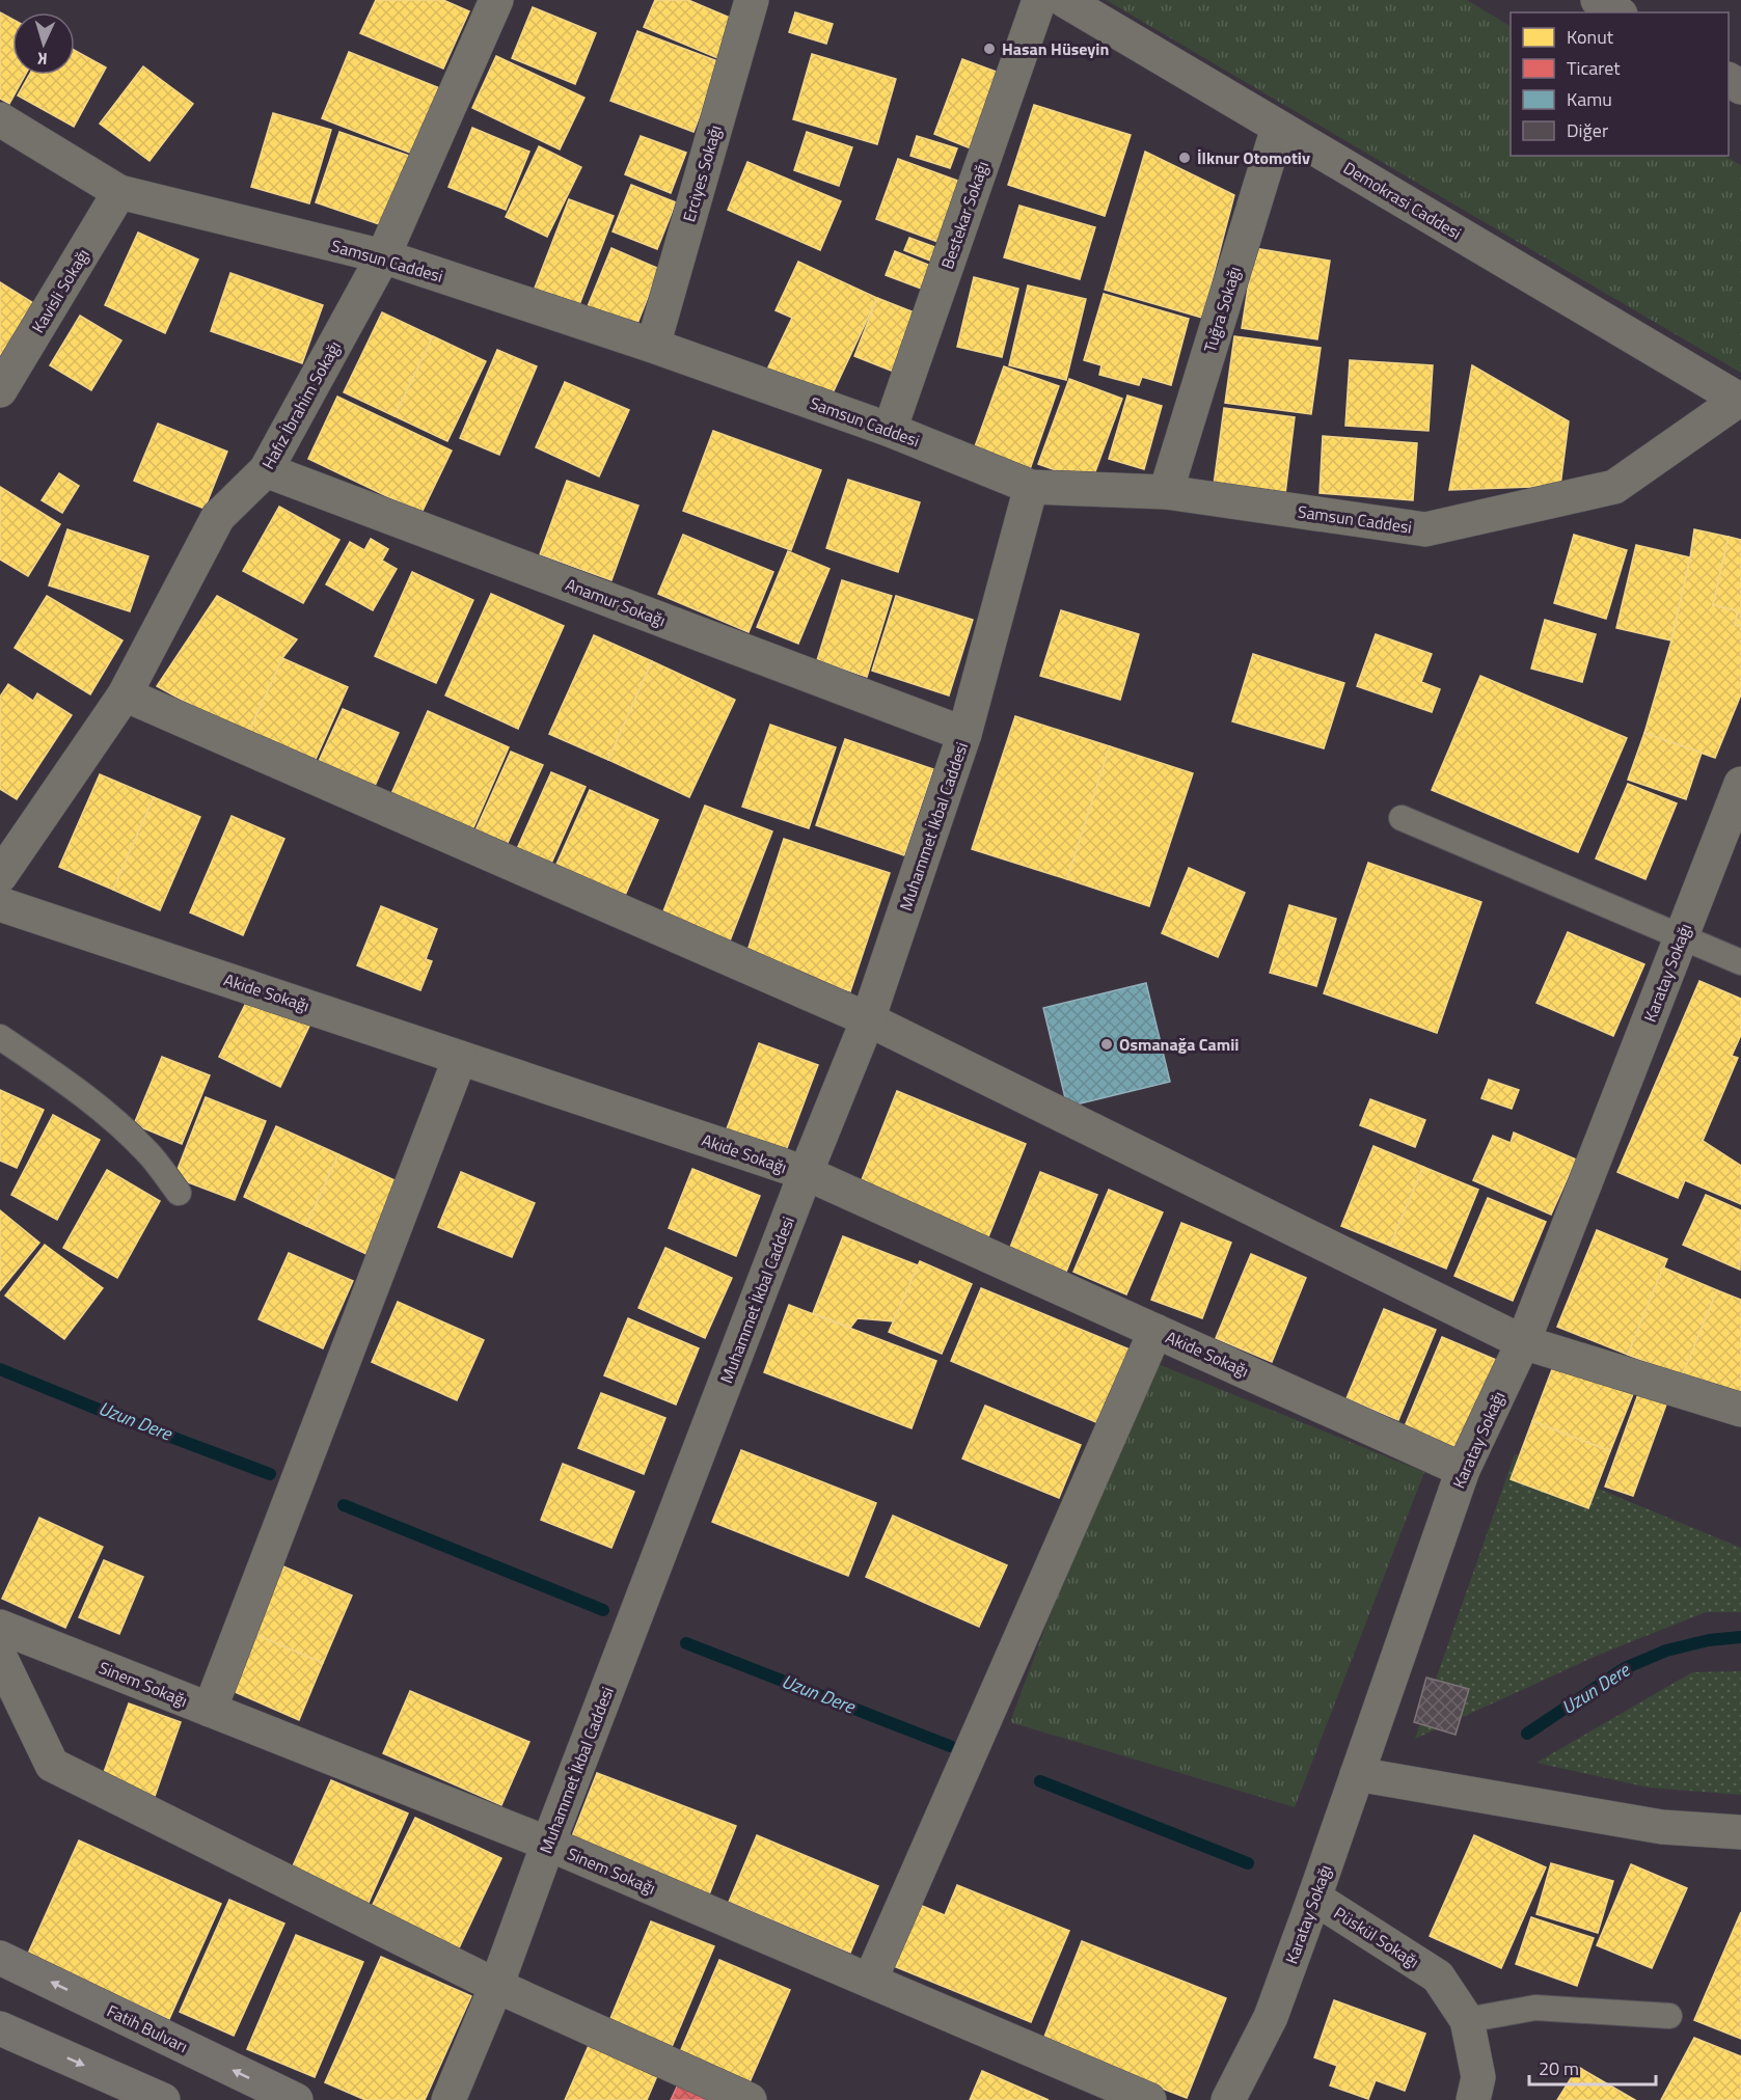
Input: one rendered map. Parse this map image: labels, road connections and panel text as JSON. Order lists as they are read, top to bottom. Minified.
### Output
{"streets":{"main road":["Fatih Bulvarı"],"street":["Erciyes Sokağı","Demokrasi Caddesi","Bestekar Sokağı","Samsun Caddesi","Kavisli Sokağı","Tuğra Sokağı","Hafız İbrahim Sokağı","Anamur Sokağı","Muhammet İkbal Caddesi","Karatay Sokağı","Akide Sokağı","Sinem Sokağı","Püskül Sokağı"]},"crossings":[["Erciyes Sokağı","Samsun Caddesi"],["Demokrasi Caddesi","Samsun Caddesi"],["Demokrasi Caddesi","Tuğra Sokağı"],["Bestekar Sokağı","Samsun Caddesi"],["Samsun Caddesi","Kavisli Sokağı"],["Samsun Caddesi","Tuğra Sokağı"],["Samsun Caddesi","Hafız İbrahim Sokağı"],["Samsun Caddesi","Muhammet İkbal Caddesi"],["Hafız İbrahim Sokağı","Anamur Sokağı"],["Anamur Sokağı","Muhammet İkbal Caddesi"],["Muhammet İkbal Caddesi","Akide Sokağı"],["Muhammet İkbal Caddesi","Sinem Sokağı"],["Karatay Sokağı","Akide Sokağı"],["Karatay Sokağı","Püskül Sokağı"]],"water":["Uzun Dere"],"places":["Hasan Hüseyin","İlknur Otomotiv","Osmanağa Camii"],"legend":["Konut","Ticaret","Kamu","Diğer"],"scale_bar":"20 m","north":"bottom"}
